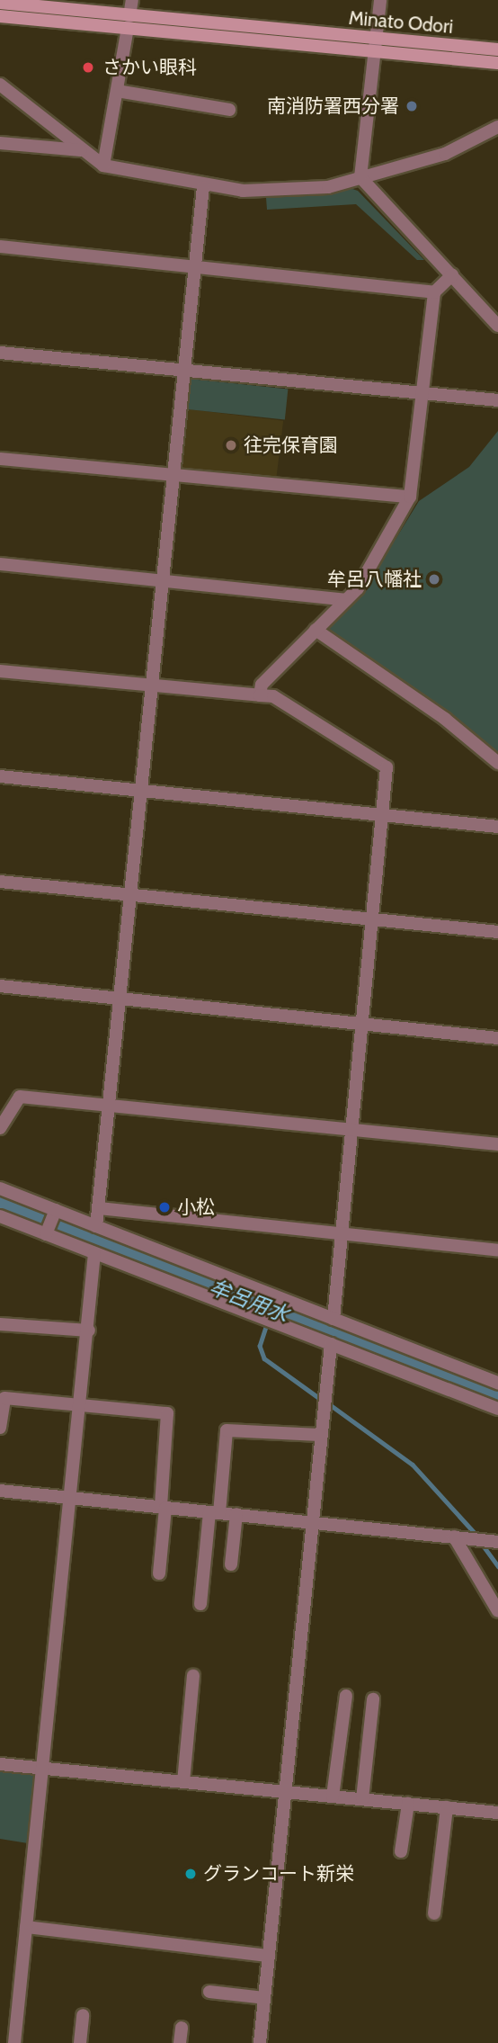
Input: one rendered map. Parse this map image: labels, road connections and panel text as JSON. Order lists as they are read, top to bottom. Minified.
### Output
{"streets":{"main road":["Minato Odori"]},"water":["牟呂用水"],"places":["さかい眼科","南消防署西分署","往完保育園","牟呂八幡社","小松","グランコート新栄"]}
